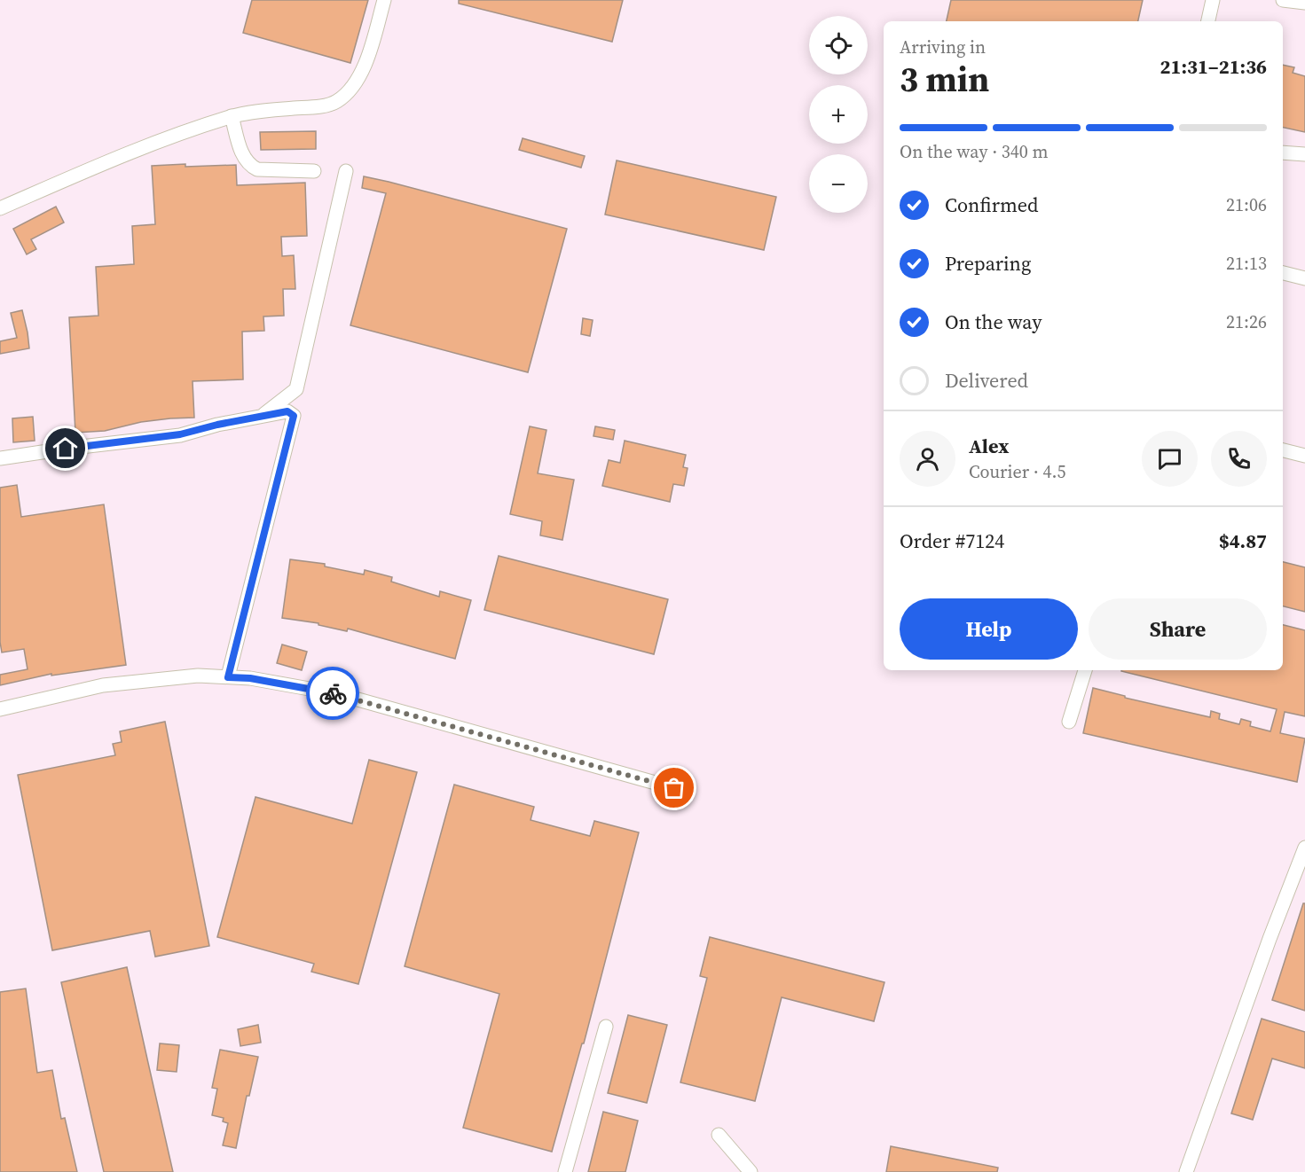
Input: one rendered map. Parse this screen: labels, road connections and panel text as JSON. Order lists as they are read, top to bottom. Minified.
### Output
{"page":{"map_buttons":["+","−"],"heading":["3 min","Arriving in","21:31–21:36"],"panel":["Alex","Courier · 4.5","Order #7124","$4.87"],"bar":"On the way · 340 m","list":[["Confirmed","21:06"],["Preparing","21:13"],["On the way","21:26"],"Delivered"],"buttons":["Help","Share"]}}
